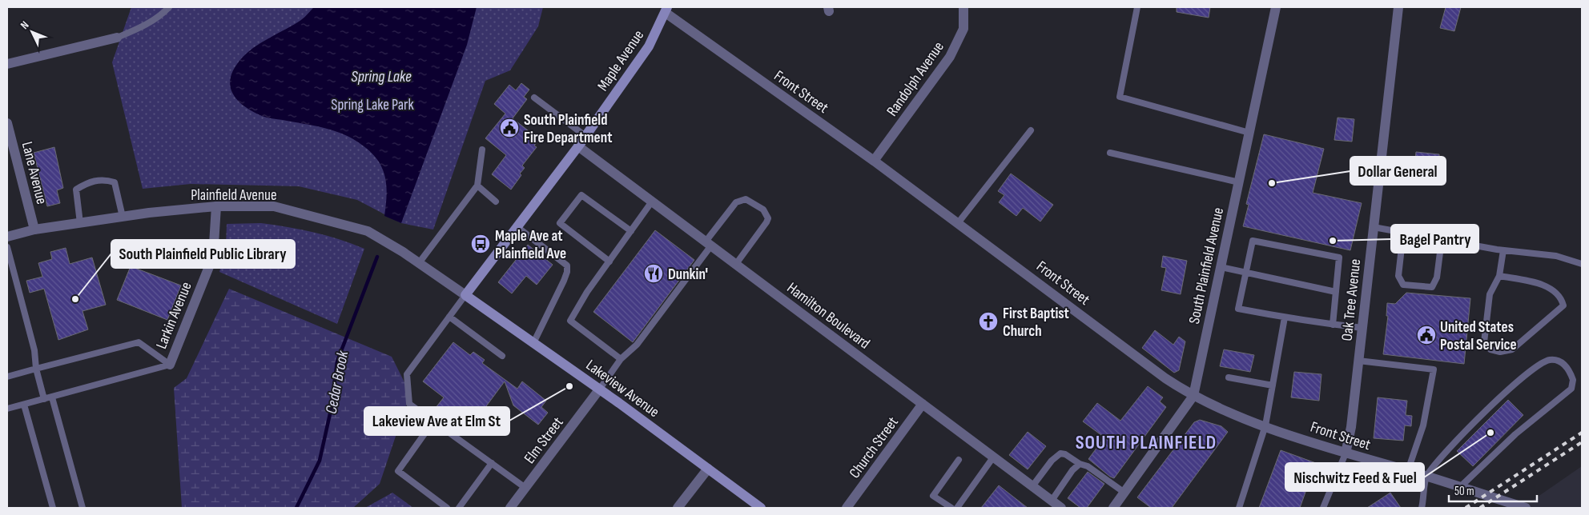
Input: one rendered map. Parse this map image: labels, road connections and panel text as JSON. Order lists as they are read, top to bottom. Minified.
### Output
{"streets":{"main road":["Maple Avenue","Lakeview Avenue"],"street":["Randolph Avenue","Front Street","Lane Avenue","Plainfield Avenue","South Plainfield Avenue","Oak Tree Avenue","Larkin Avenue","Hamilton Boulevard","Elm Street","Church Street"]},"crossings":[["Maple Avenue","Front Street"],["Maple Avenue","Plainfield Avenue"],["Maple Avenue","Hamilton Boulevard"],["Maple Avenue","Lakeview Avenue"],["Randolph Avenue","Front Street"],["Front Street","South Plainfield Avenue"],["Front Street","Oak Tree Avenue"],["Lane Avenue","Plainfield Avenue"],["Plainfield Avenue","Larkin Avenue"],["Plainfield Avenue","Lakeview Avenue"],["Hamilton Boulevard","Church Street"],["Lakeview Avenue","Elm Street"]],"districts":["SOUTH PLAINFIELD"],"water":["Spring Lake","Cedar Brook"],"parks":["Spring Lake Park"],"places":{"public building":["South Plainfield Fire Department","United States Postal Service"],"other":["Dollar General","Bagel Pantry","South Plainfield Public Library","Lakeview Ave at Elm St","Nischwitz Feed & Fuel"],"bus stop":["Maple Ave at Plainfield Ave"],"restaurant":["Dunkin'"],"church":["First Baptist Church"]},"scale_bar":"50 m","north":"top left"}
